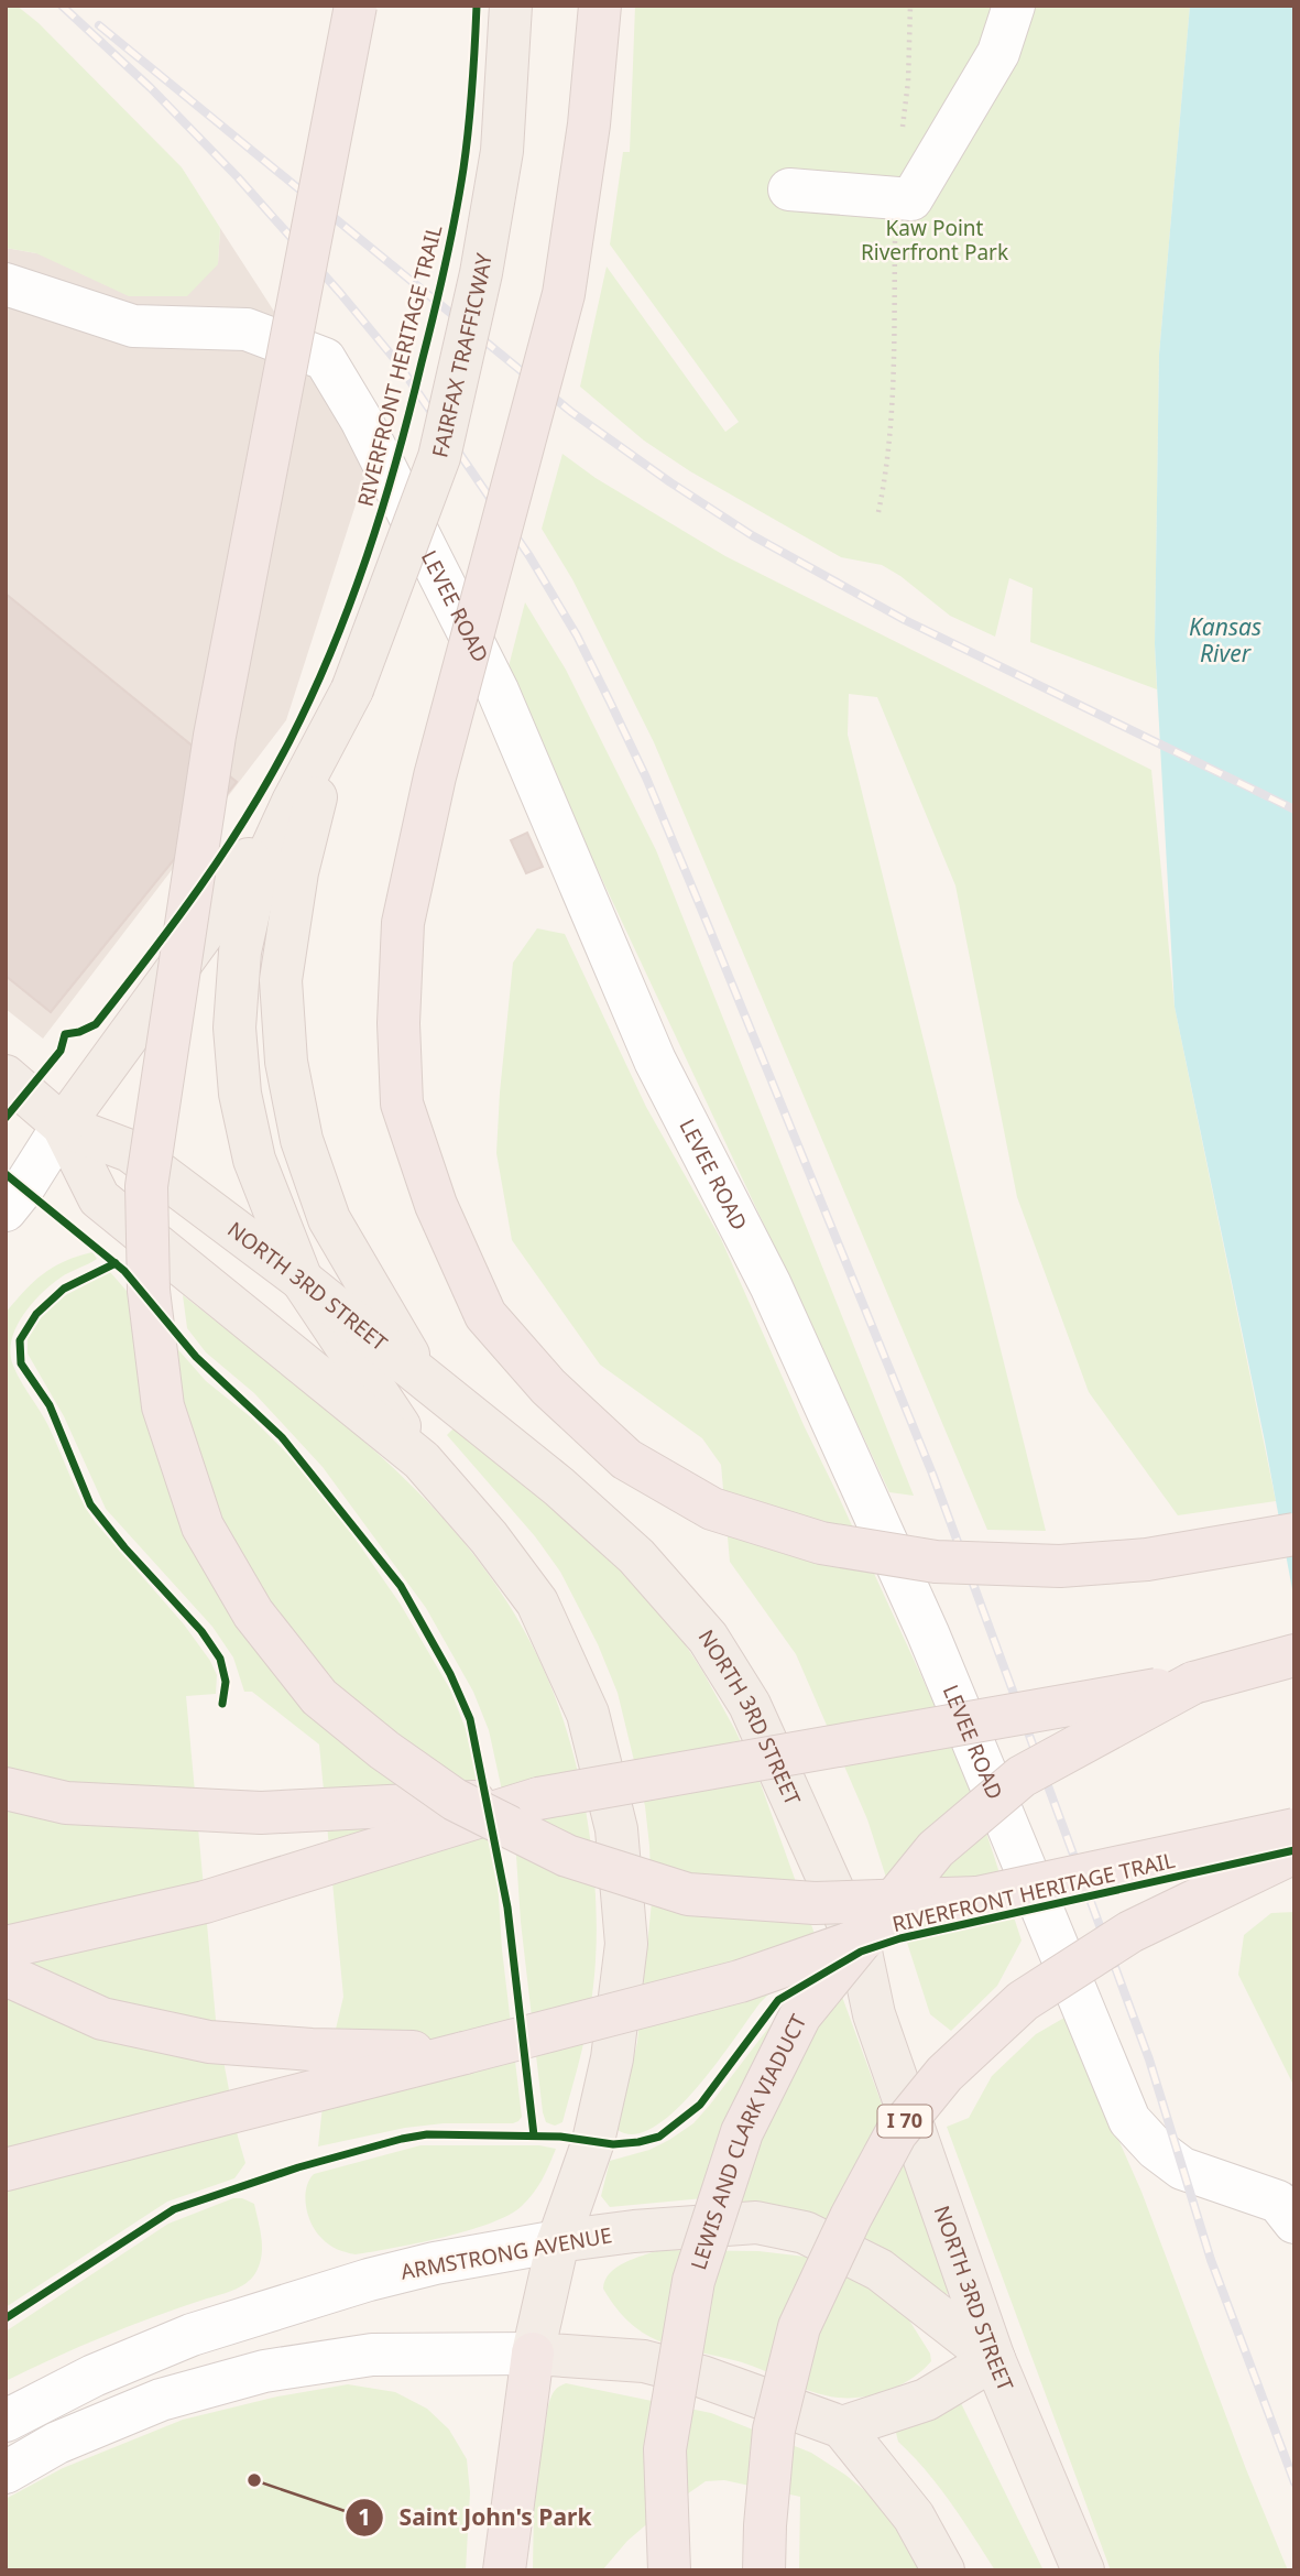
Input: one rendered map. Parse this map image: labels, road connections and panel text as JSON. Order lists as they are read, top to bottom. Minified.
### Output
{"streets":{"highway":["I 70","LEWIS AND CLARK VIADUCT"],"main road":["FAIRFAX TRAFFICWAY","NORTH 3RD STREET","ARMSTRONG AVENUE"],"street":["LEVEE ROAD"],"cycle path":["RIVERFRONT HERITAGE TRAIL"]},"crossings":[["NORTH 3RD STREET","ARMSTRONG AVENUE"]],"water":["Kansas River"],"parks":["Kaw Point Riverfront Park"],"places":["Saint John's Park"]}
